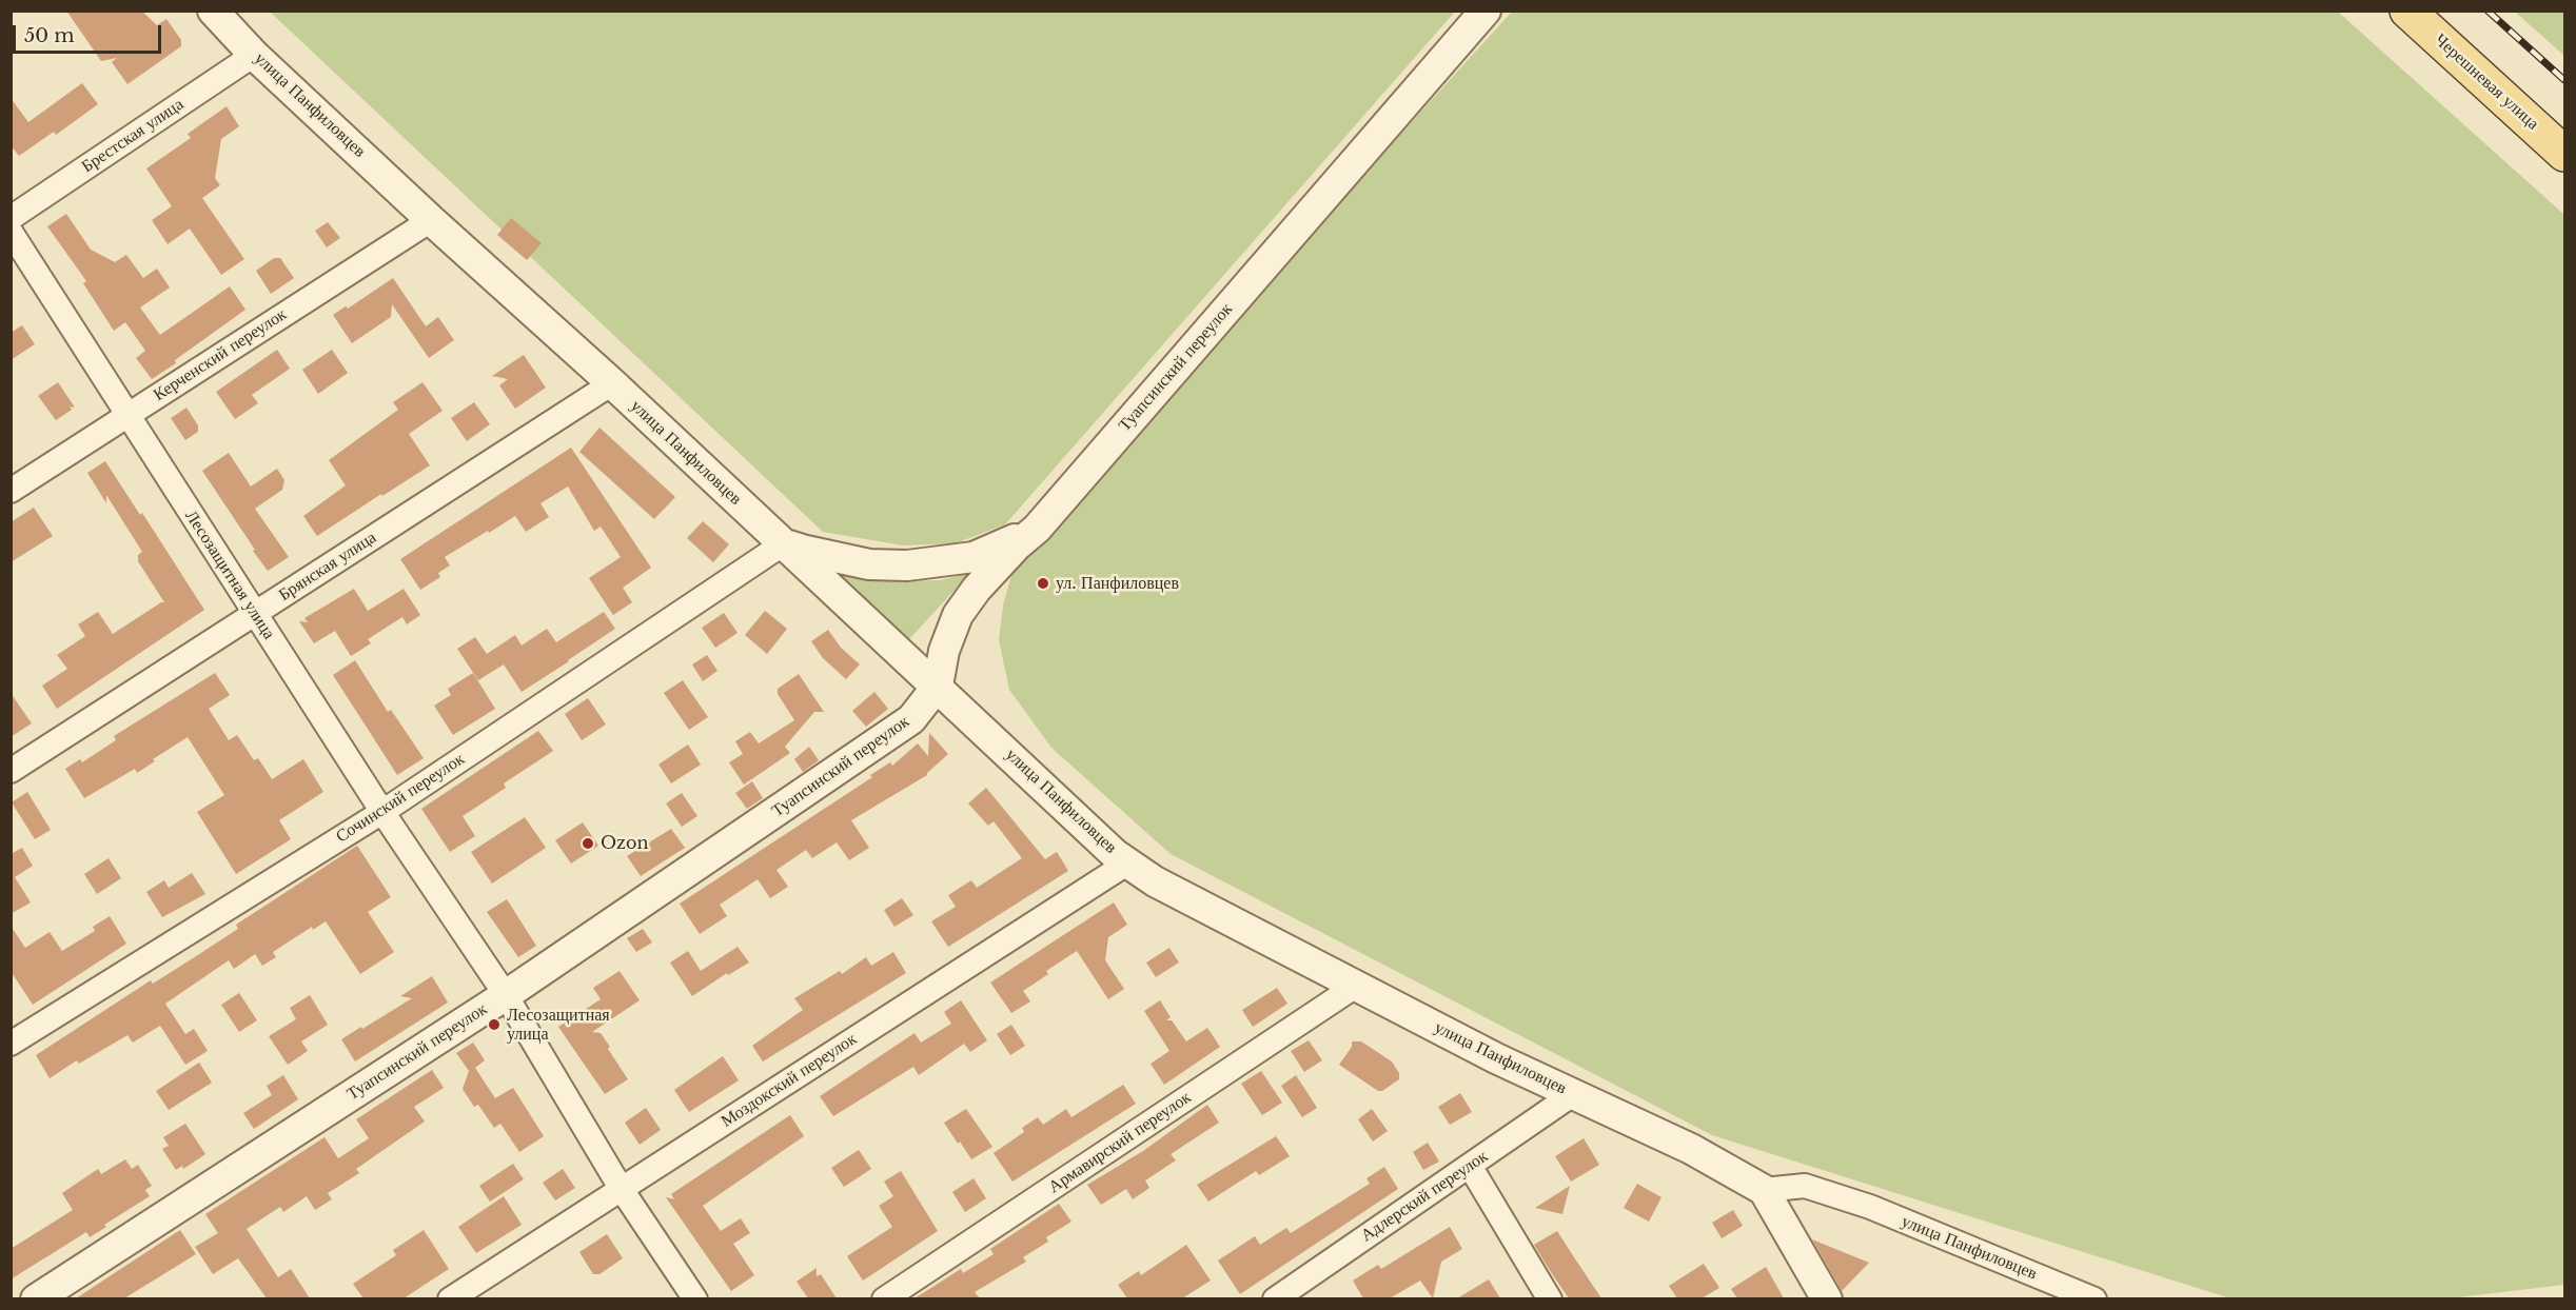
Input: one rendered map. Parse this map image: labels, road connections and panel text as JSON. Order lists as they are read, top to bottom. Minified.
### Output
{"streets":{"main road":["Черешневая улица"],"street":["улица Панфиловцев","Брестская улица","Керченский переулок","Туапсинский переулок","Брянская улица","Лесозащитная улица","Сочинский переулок","Моздокский переулок","Армавирский переулок","Адлерский переулок"]},"crossings":[["улица Панфиловцев","Брестская улица"],["улица Панфиловцев","Керченский переулок"],["улица Панфиловцев","Туапсинский переулок"],["улица Панфиловцев","Брянская улица"],["улица Панфиловцев","Сочинский переулок"],["улица Панфиловцев","Моздокский переулок"],["улица Панфиловцев","Армавирский переулок"],["улица Панфиловцев","Адлерский переулок"],["Керченский переулок","Лесозащитная улица"],["Туапсинский переулок","Лесозащитная улица"],["Брянская улица","Лесозащитная улица"],["Лесозащитная улица","Сочинский переулок"],["Лесозащитная улица","Моздокский переулок"]],"places":["ул. Панфиловцев","Ozon","Лесозащитная улица"],"scale_bar":"50 m"}
